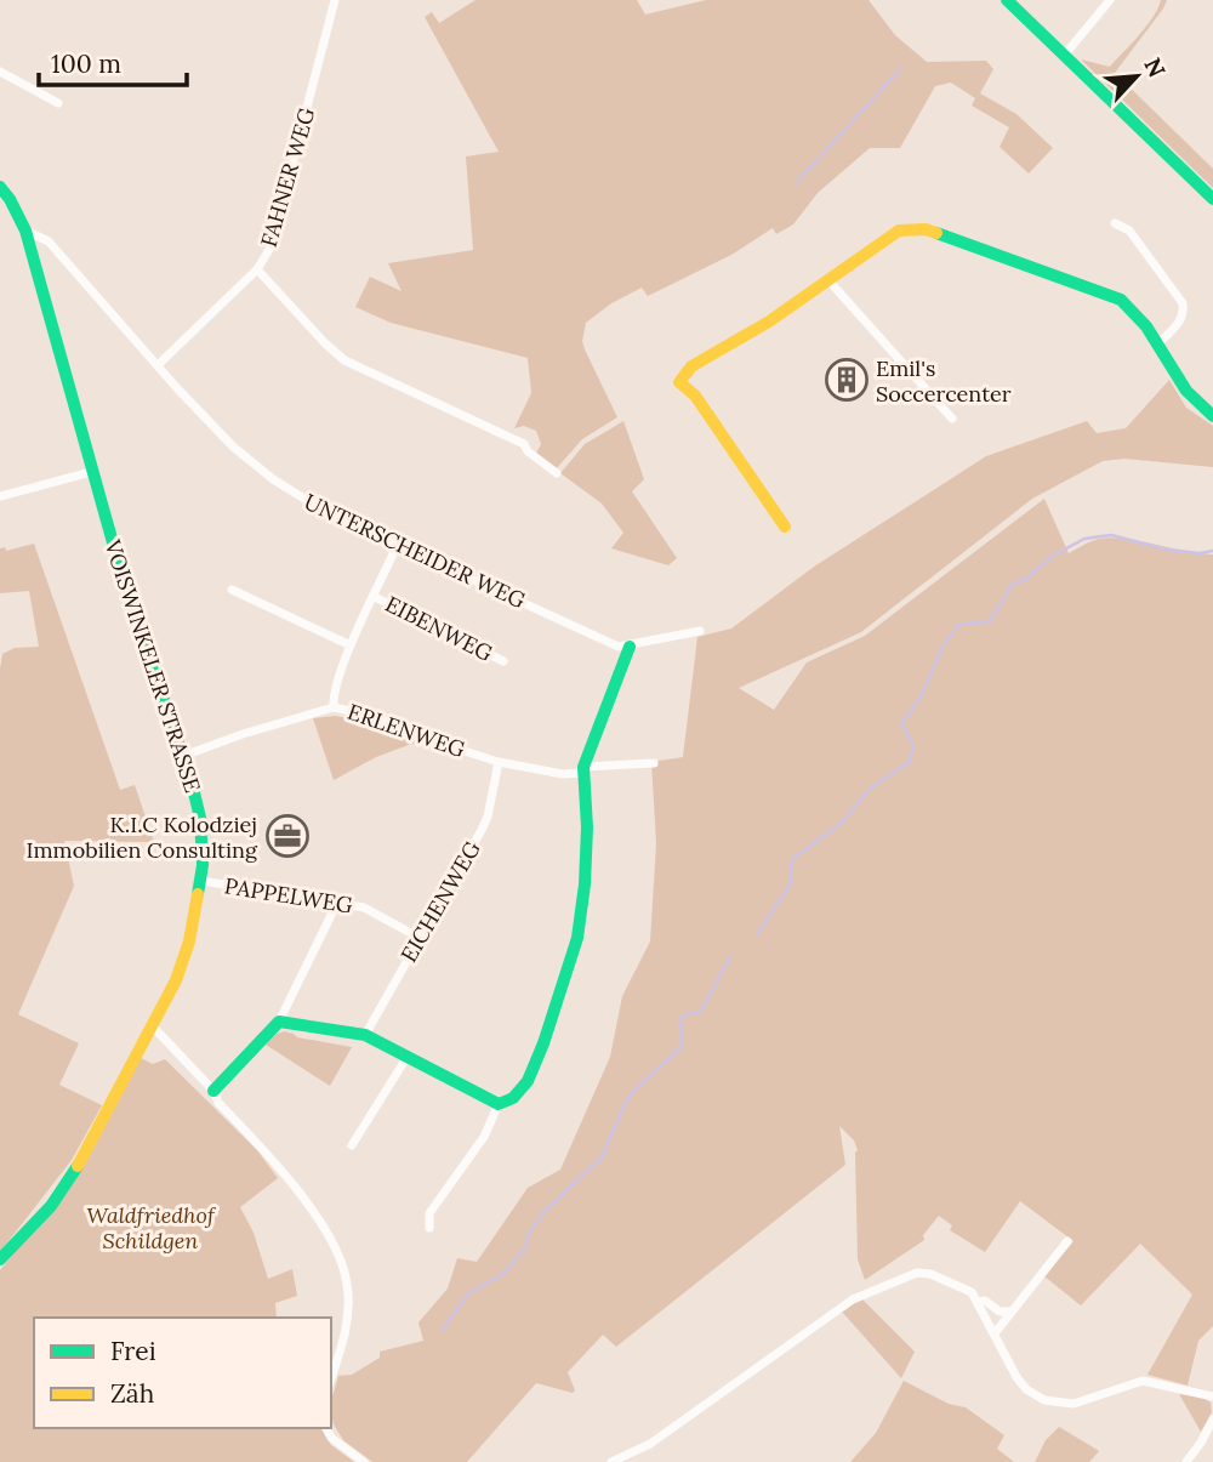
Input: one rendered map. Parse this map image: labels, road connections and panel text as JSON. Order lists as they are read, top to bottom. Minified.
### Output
{"streets":{"street":["FAHNER WEG","UNTERSCHEIDER WEG","EIBENWEG","VOISWINKELER STRASSE","ERLENWEG","PAPPELWEG","EICHENWEG"]},"crossings":[["FAHNER WEG","UNTERSCHEIDER WEG"],["UNTERSCHEIDER WEG","VOISWINKELER STRASSE"],["VOISWINKELER STRASSE","ERLENWEG"],["VOISWINKELER STRASSE","PAPPELWEG"],["ERLENWEG","EICHENWEG"],["PAPPELWEG","EICHENWEG"]],"parks":["Waldfriedhof Schildgen"],"places":{"building":["Emil's Soccercenter"],"office":["K.I.C Kolodziej Immobilien Consulting"]},"legend":["Frei","Zäh"],"scale_bar":"100 m","north":"top right"}
